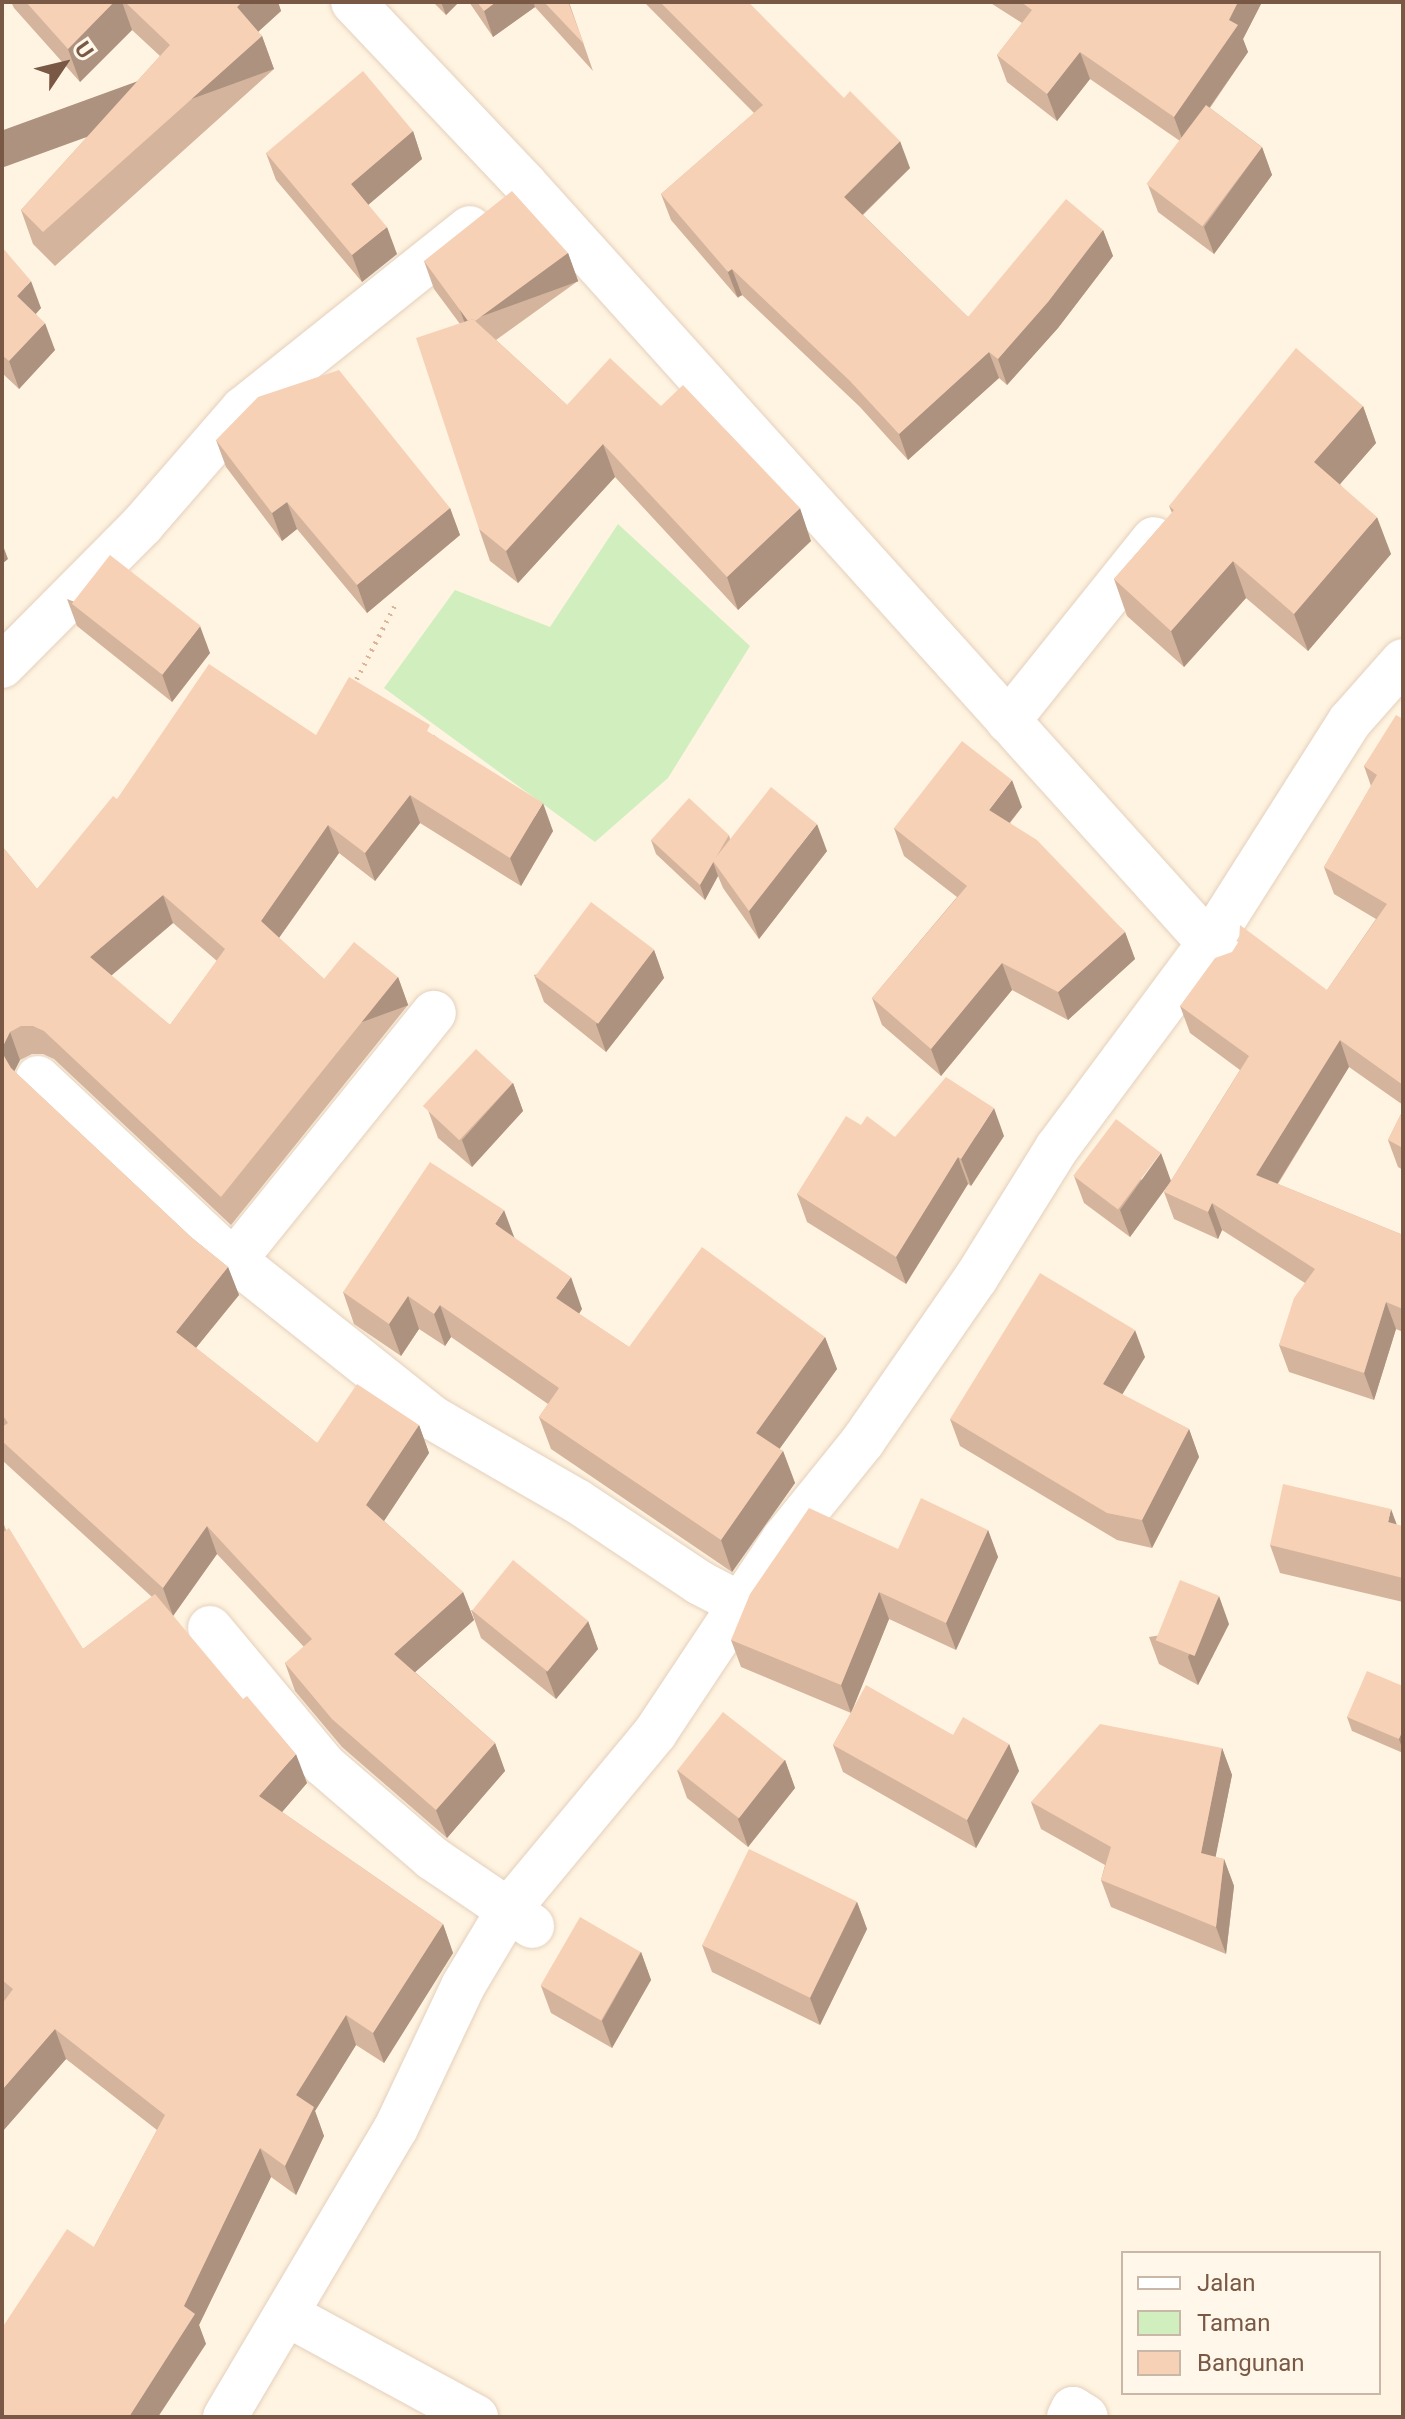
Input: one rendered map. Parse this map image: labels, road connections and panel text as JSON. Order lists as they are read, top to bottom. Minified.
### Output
{"legend":["Jalan","Taman","Bangunan"],"north":"top right"}
